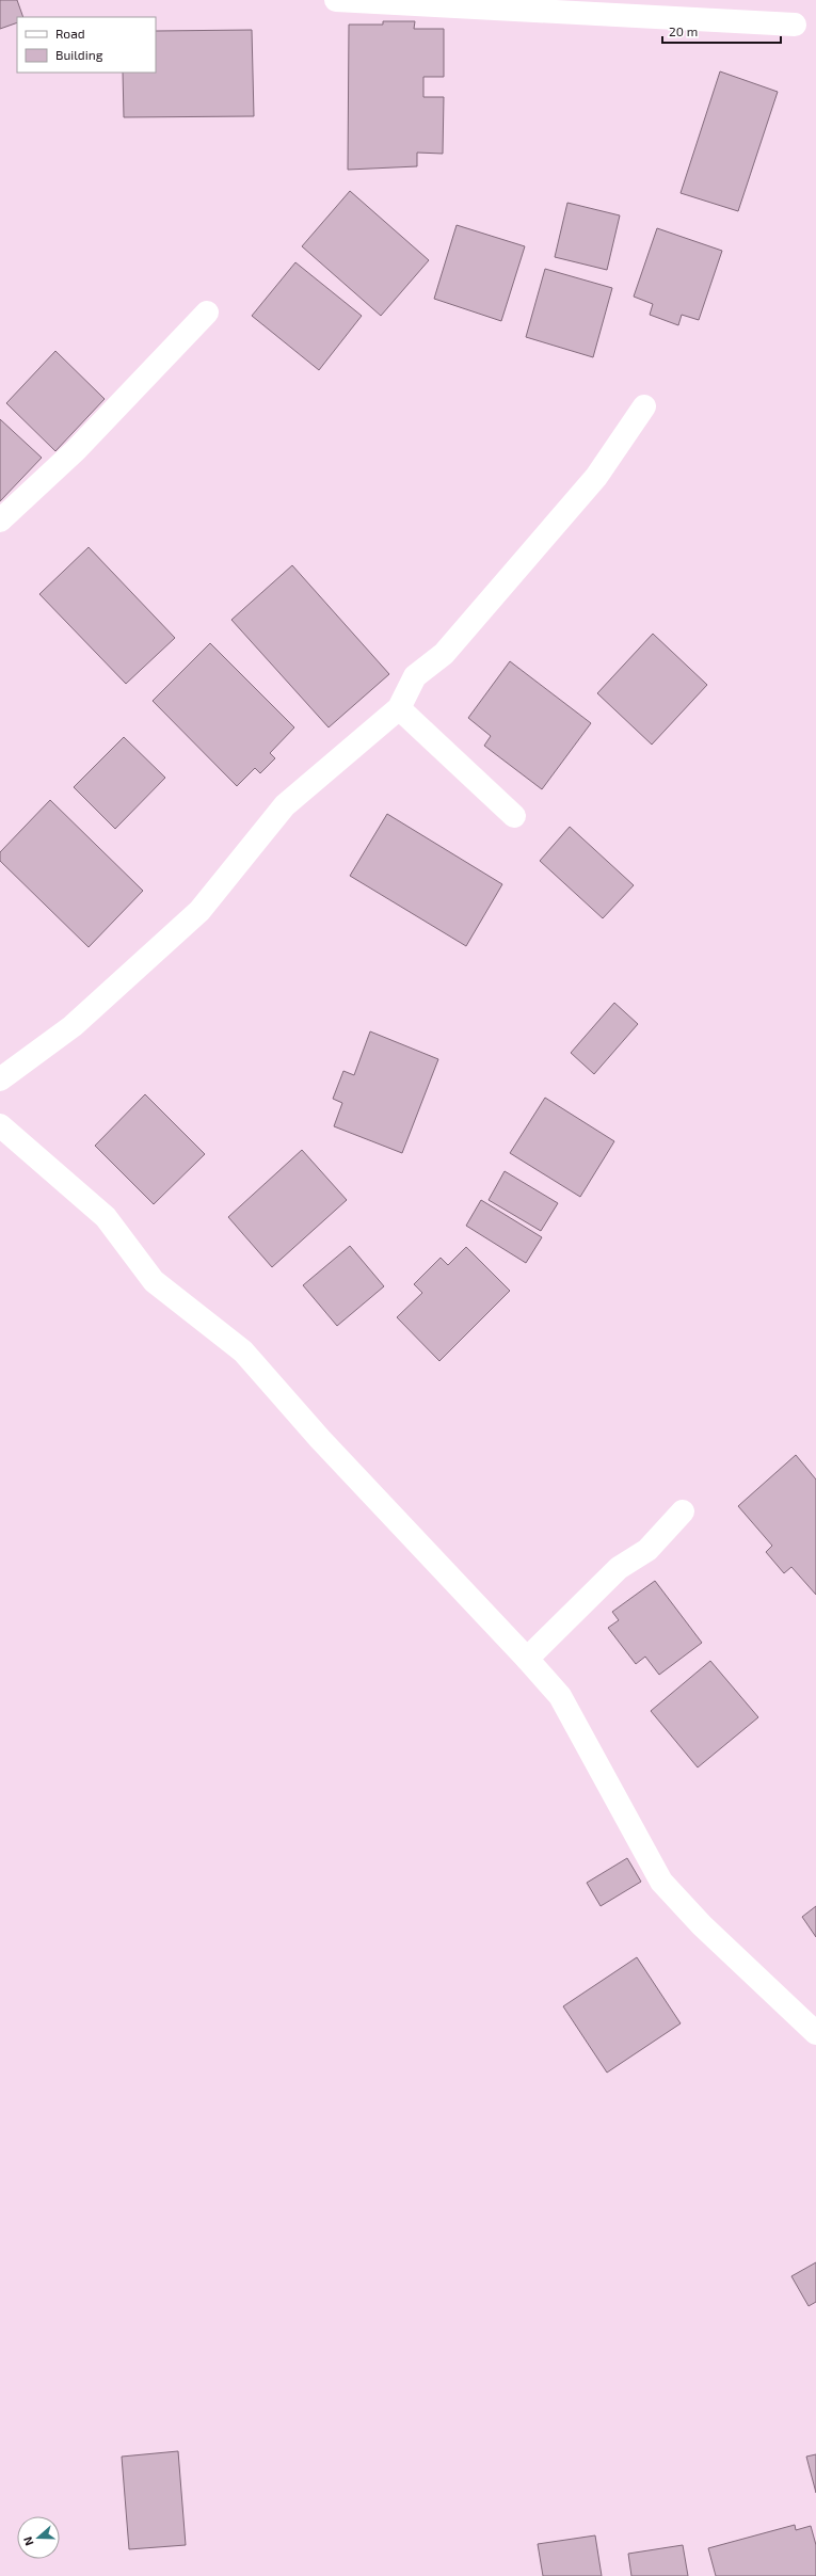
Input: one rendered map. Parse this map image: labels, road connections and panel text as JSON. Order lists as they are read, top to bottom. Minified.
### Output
{"legend":["Road","Building"],"scale_bar":"20 m","north":"left"}
